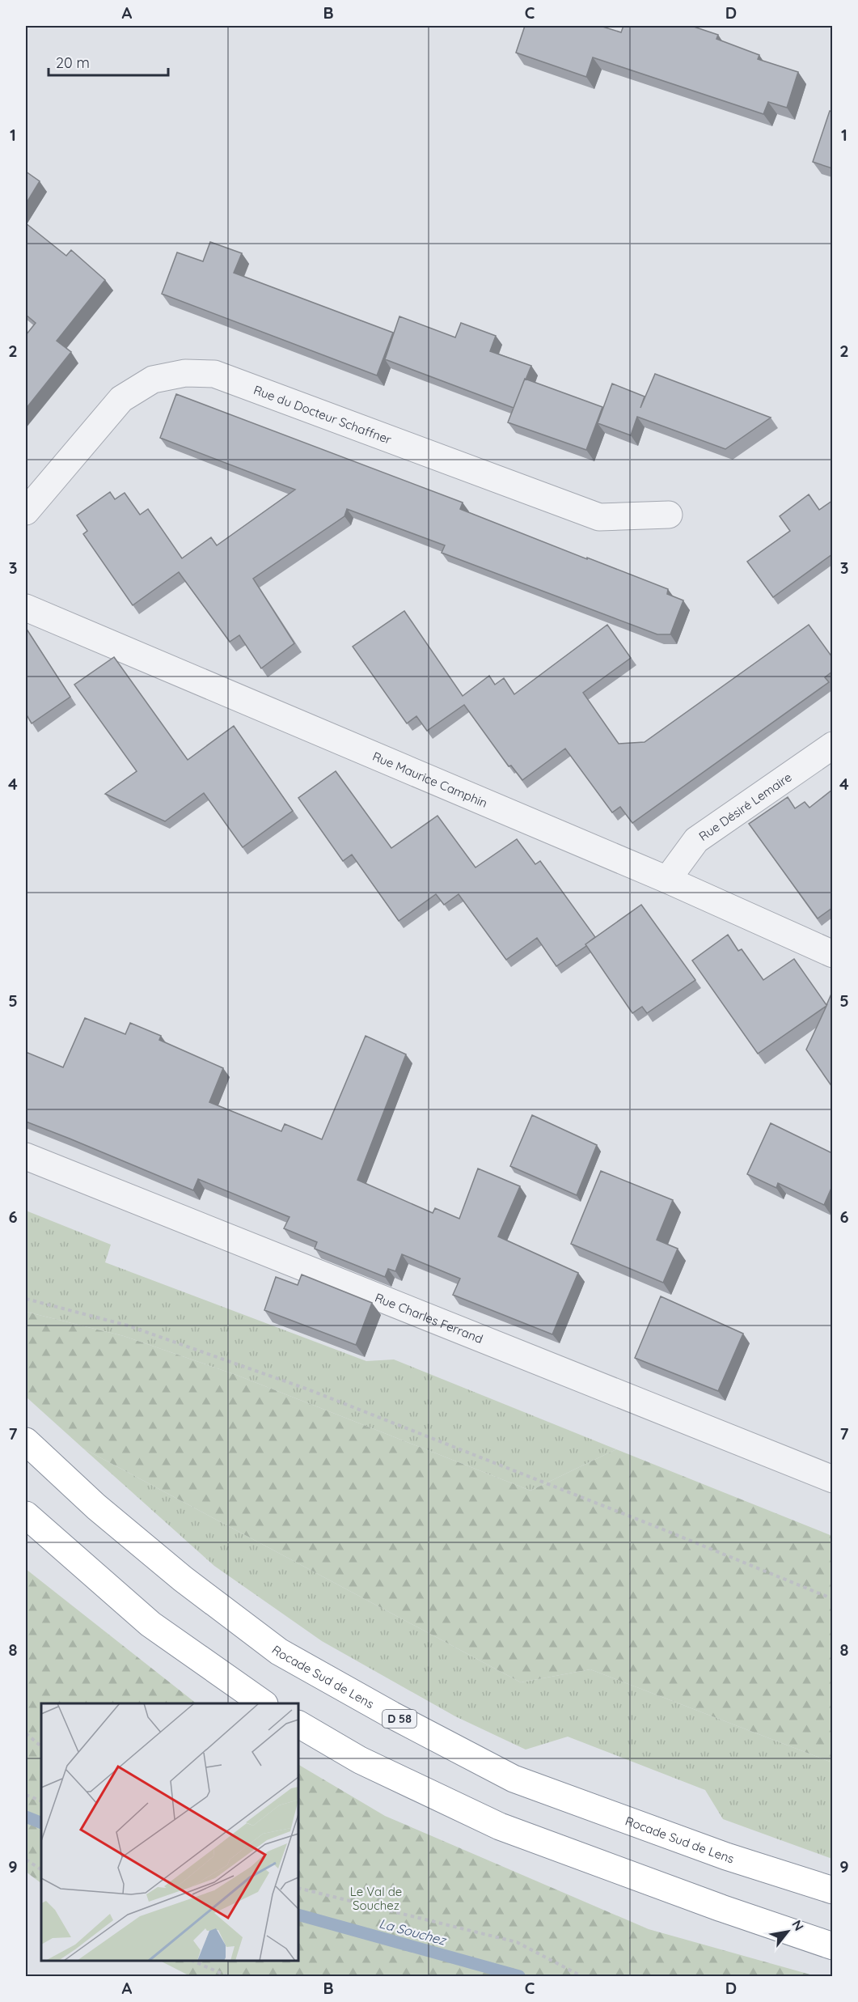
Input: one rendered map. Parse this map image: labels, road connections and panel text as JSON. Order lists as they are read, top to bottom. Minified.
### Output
{"streets":{"highway":["Rocade Sud de Lens","D 58"],"street":["Rue du Docteur Schaffner","Rue Maurice Camphin","Rue Désiré Lemaire","Rue Charles Ferrand"]},"crossings":[["Rue Maurice Camphin","Rue Désiré Lemaire"]],"water":["La Souchez"],"parks":["Le Val de Souchez"],"scale_bar":"20 m","north":"top right","grid":{"columns":["A","B","C","D"],"rows":["1","2","3","4","5","6","7","8","9"]}}
